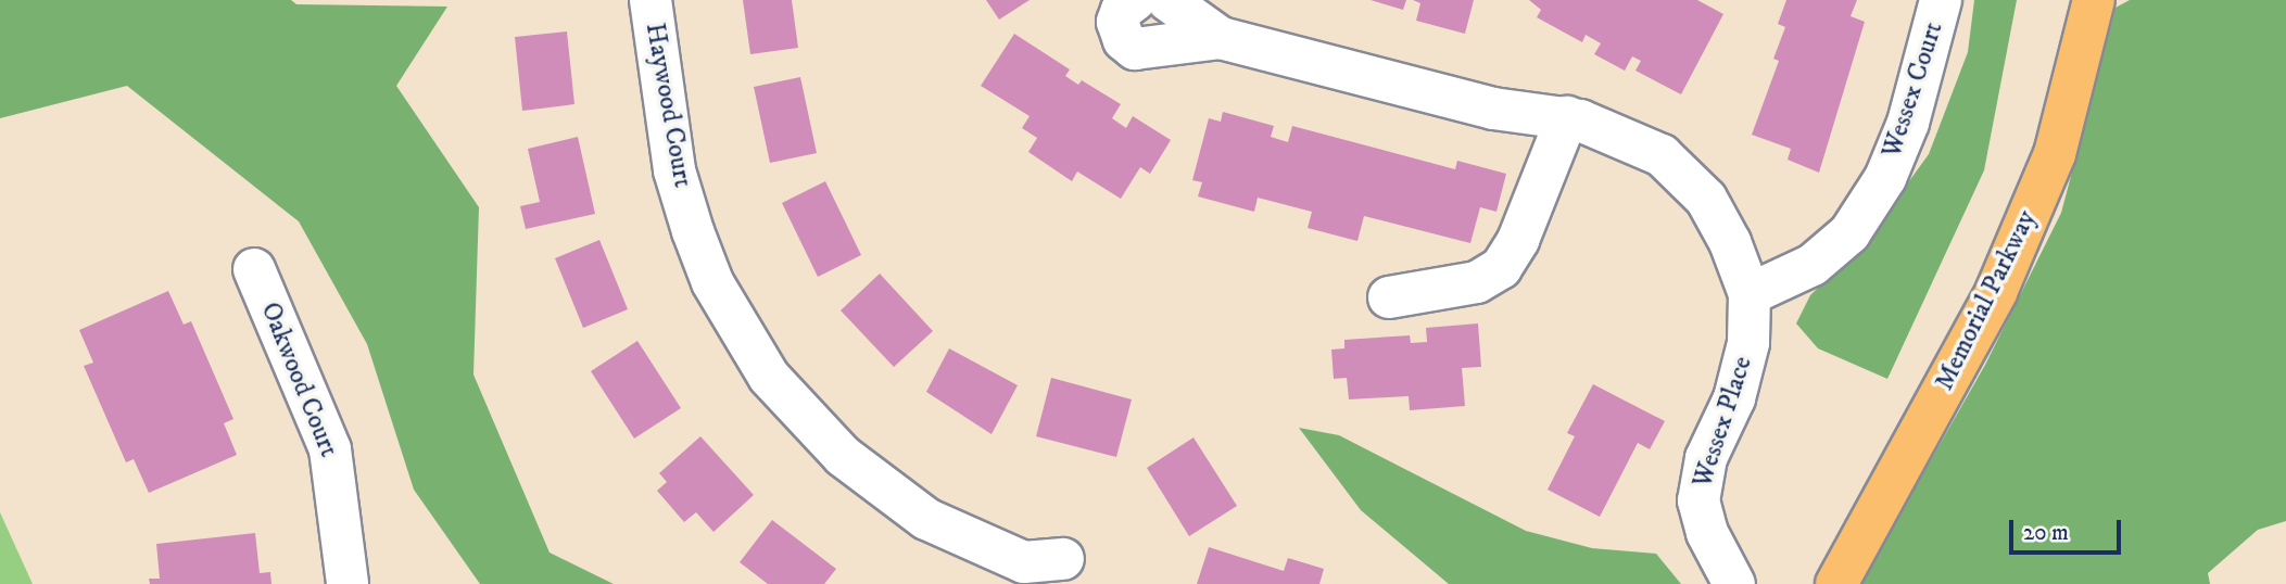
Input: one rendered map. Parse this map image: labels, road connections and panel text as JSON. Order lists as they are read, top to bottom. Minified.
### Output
{"streets":{"main road":["Memorial Parkway"],"street":["Wessex Court","Haywood Court","Oakwood Court","Wessex Place"]},"crossings":[["Wessex Court","Wessex Place"]],"scale_bar":"20 m"}
